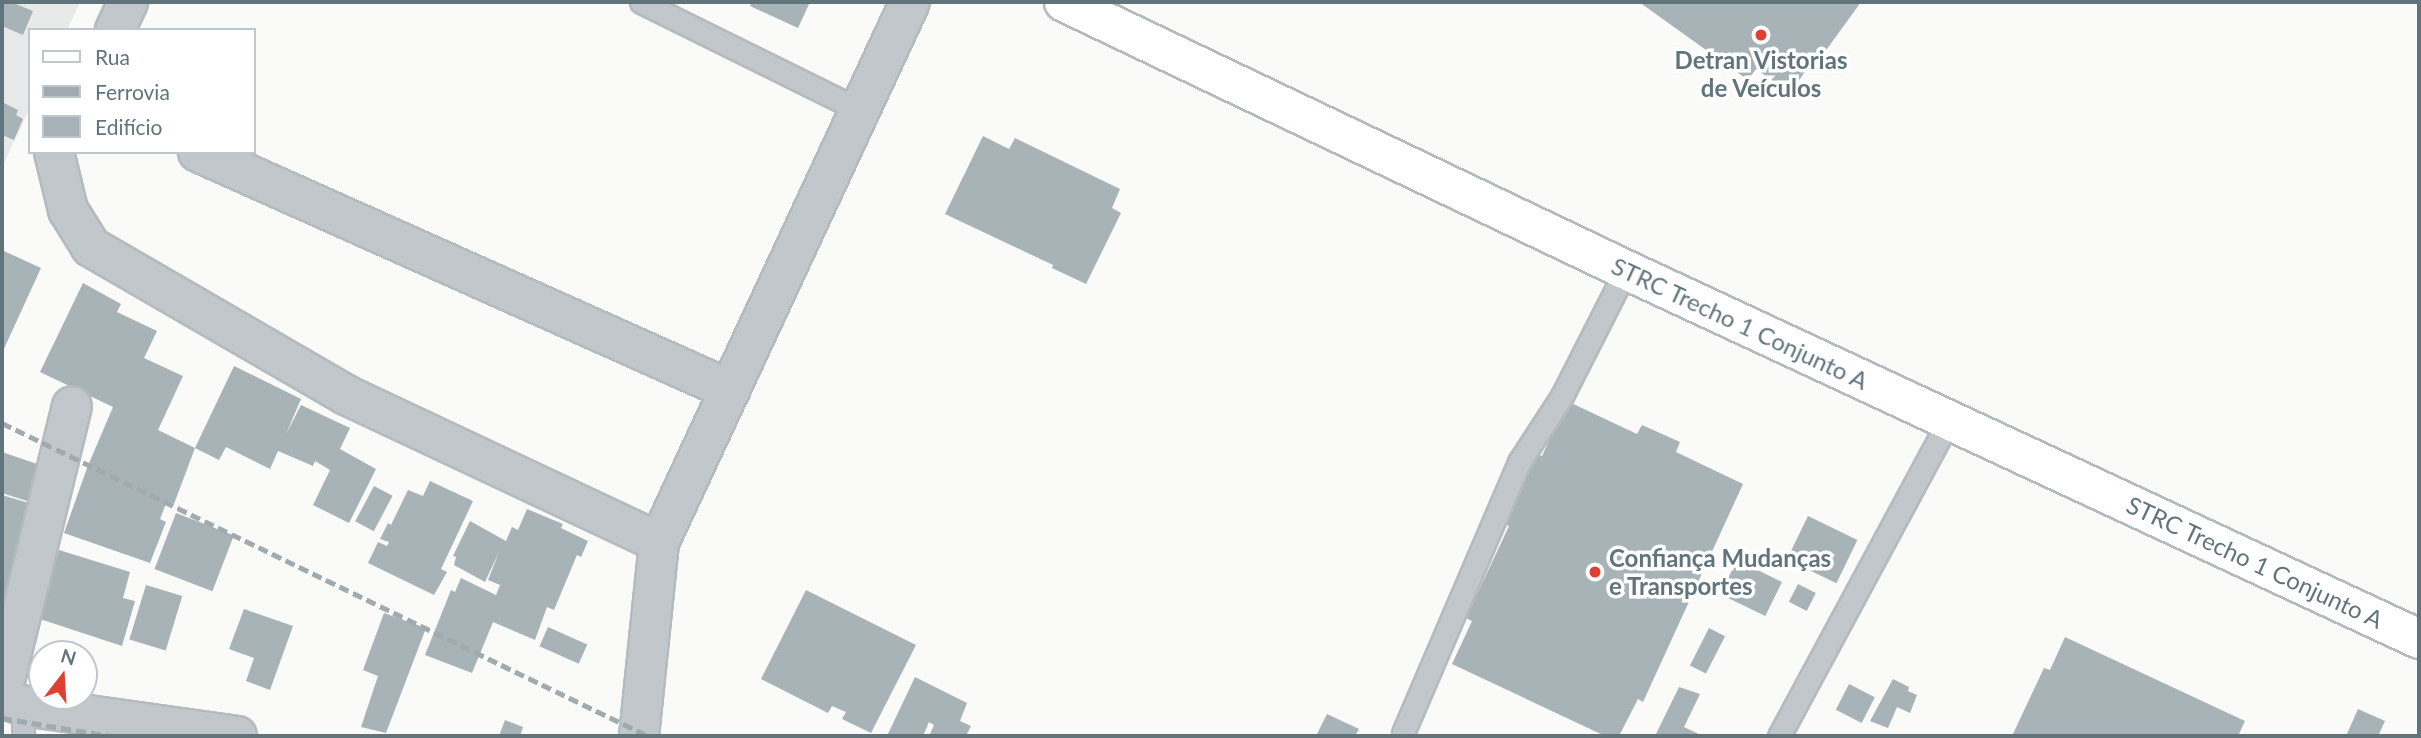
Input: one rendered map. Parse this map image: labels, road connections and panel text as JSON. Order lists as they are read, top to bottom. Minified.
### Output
{"streets":{"main road":["STRC Trecho 1 Conjunto A"]},"places":["Detran Vistorias de Veículos","Confiança Mudanças e Transportes"],"legend":["Rua","Ferrovia","Edifício"],"north":"top"}
